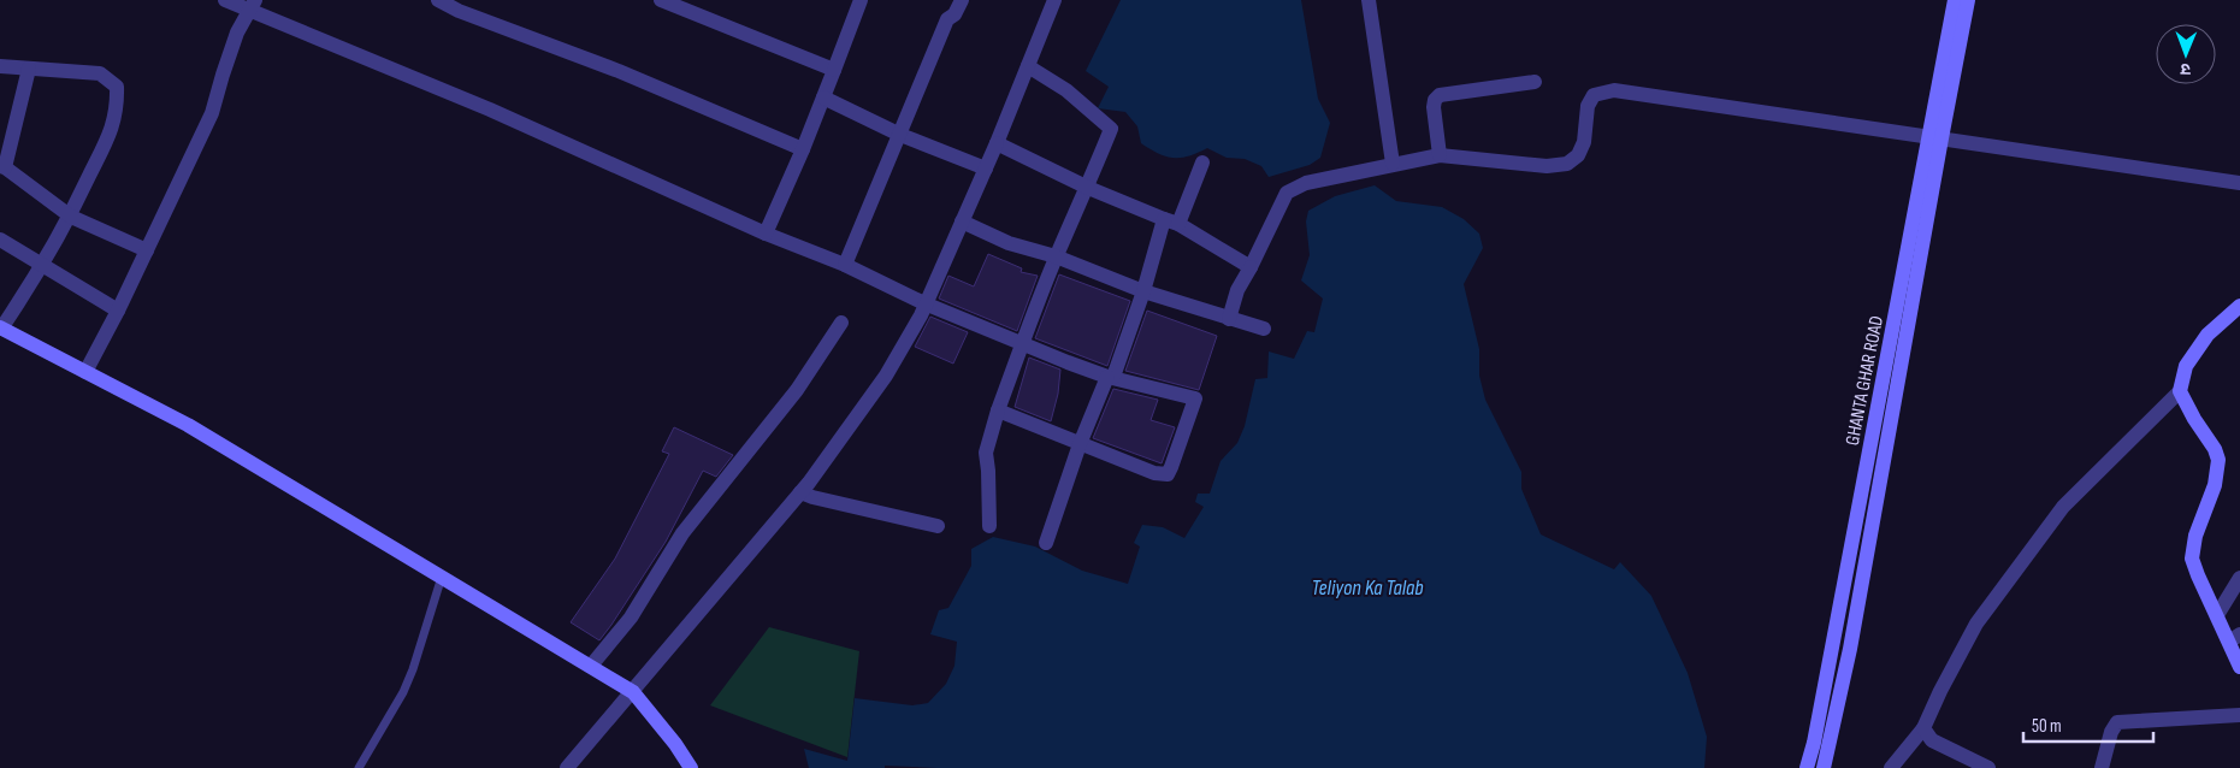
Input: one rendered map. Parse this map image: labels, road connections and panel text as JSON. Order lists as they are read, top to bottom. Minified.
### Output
{"streets":{"street":["GHANTA GHAR ROAD"]},"water":["Teliyon Ka Talab"],"scale_bar":"50 m","north":"bottom"}
